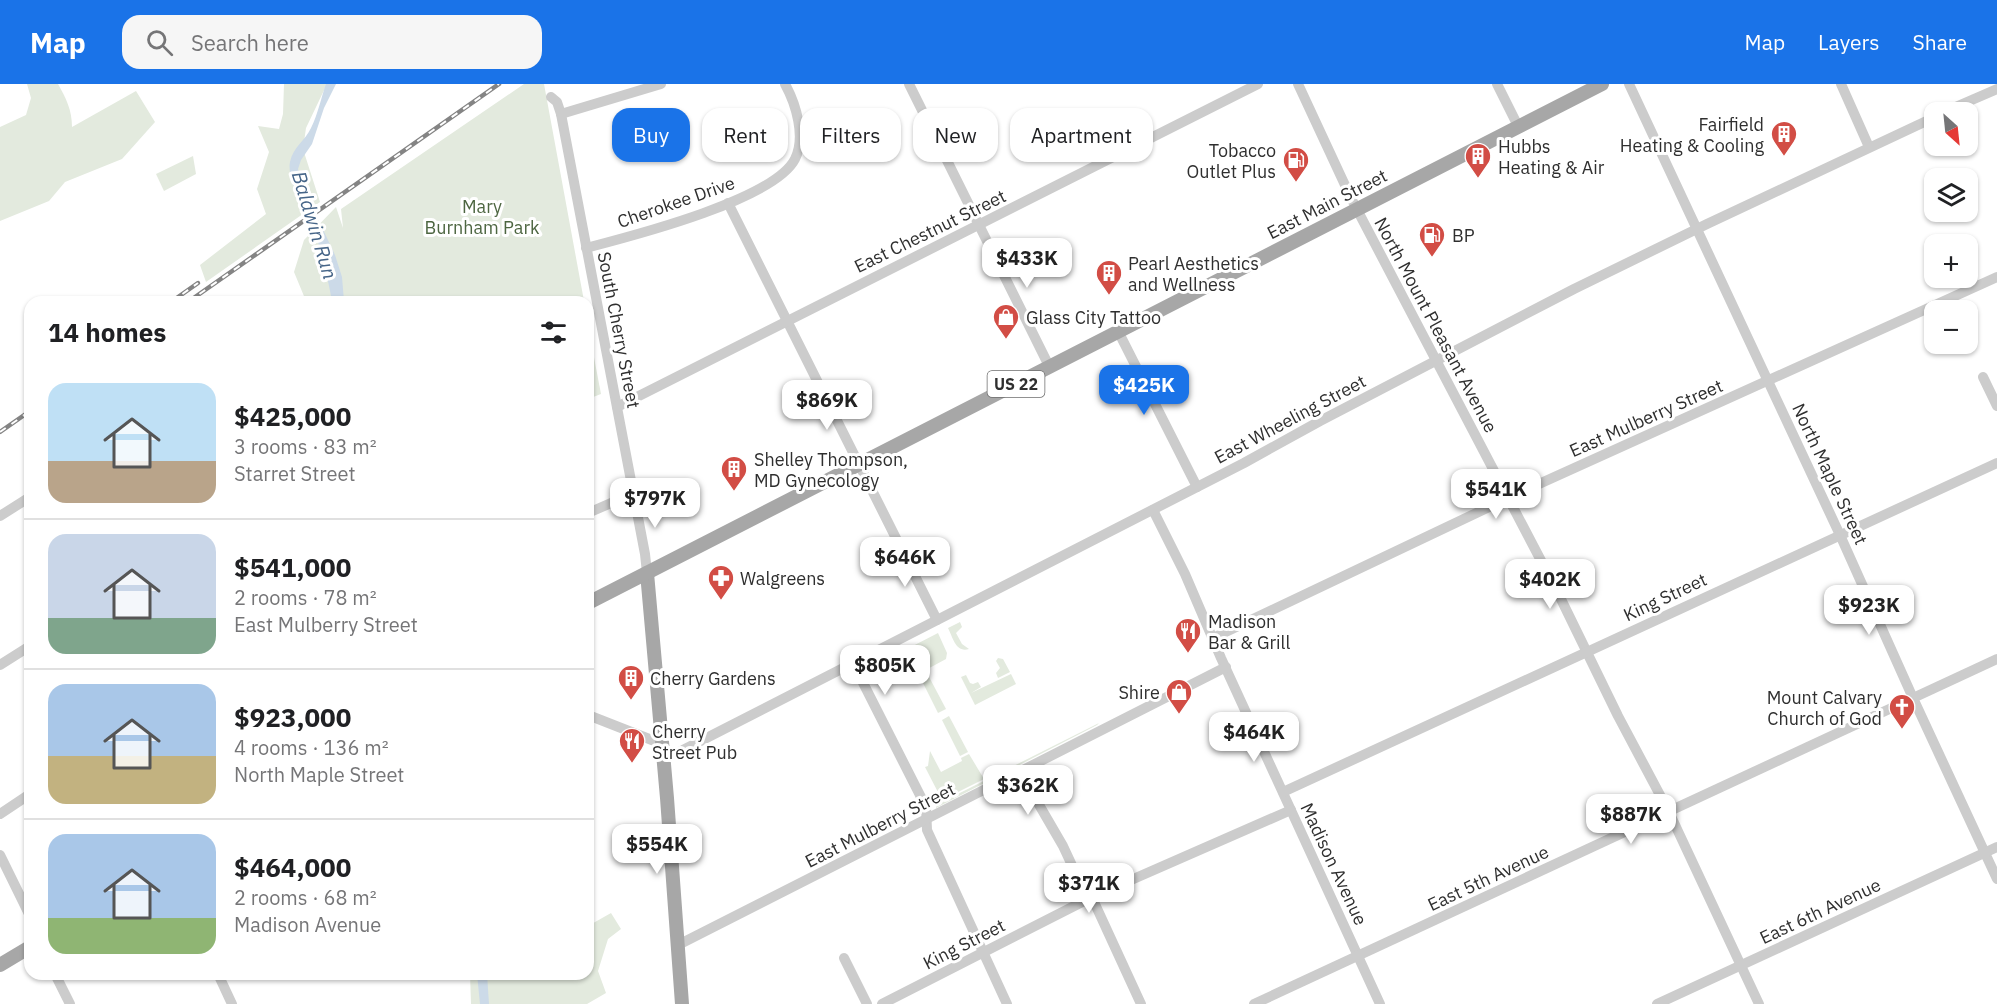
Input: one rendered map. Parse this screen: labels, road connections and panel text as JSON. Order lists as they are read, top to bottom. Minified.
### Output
{"streets":{"main road":["East Main Street","US 22"],"street":["Cherokee Drive","East Chestnut Street","North Mount Pleasant Avenue","South Cherry Street","East Mulberry Street","East Wheeling Street","North Maple Street","King Street","Madison Avenue","East 5th Avenue","East 6th Avenue"]},"crossings":[["Cherokee Drive","South Cherry Street"],["East Main Street","North Mount Pleasant Avenue"],["East Main Street","South Cherry Street"],["East Chestnut Street","South Cherry Street"],["North Mount Pleasant Avenue","East Mulberry Street"],["North Mount Pleasant Avenue","East Wheeling Street"],["North Mount Pleasant Avenue","King Street"],["North Mount Pleasant Avenue","East 5th Avenue"],["North Mount Pleasant Avenue","East 6th Avenue"],["East Mulberry Street","North Maple Street"],["East Mulberry Street","Madison Avenue"],["East Wheeling Street","North Maple Street"],["East Wheeling Street","Madison Avenue"],["North Maple Street","King Street"],["North Maple Street","East 5th Avenue"],["North Maple Street","East 6th Avenue"],["King Street","Madison Avenue"],["Madison Avenue","East 5th Avenue"]],"water":["Baldwin Run"],"parks":["Mary Burnham Park"],"places":{"building":["Fairfield Heating & Cooling","Hubbs Heating & Air","Pearl Aesthetics and Wellness","Shelley Thompson, MD Gynecology","Cherry Gardens"],"fuel station":["Tobacco Outlet Plus","BP"],"shop":["Glass City Tattoo","Shire"],"pharmacy":["Walgreens"],"restaurant":["Madison Bar & Grill","Cherry Street Pub"],"church":["Mount Calvary Church of God"]},"north":"bottom right","page":{"header":"Map","search":"Search here","nav":["Map","Layers","Share"],"map_buttons":["+","−"],"chip":["Buy","Rent","Filters","New","Apartment"],"price":["$433K","$425K","$869K","$541K","$797K","$646K","$402K","$923K","$805K","$464K","$362K","$887K","$554K","$371K"],"heading":"14 homes","list":[{"name":"$425,000","note":"3 rooms · 83 m² · Starret Street"},{"name":"$541,000","note":"2 rooms · 78 m² · East Mulberry Street"},{"name":"$923,000","note":"4 rooms · 136 m² · North Maple Street"},{"name":"$464,000","note":"2 rooms · 68 m² · Madison Avenue"}]}}
